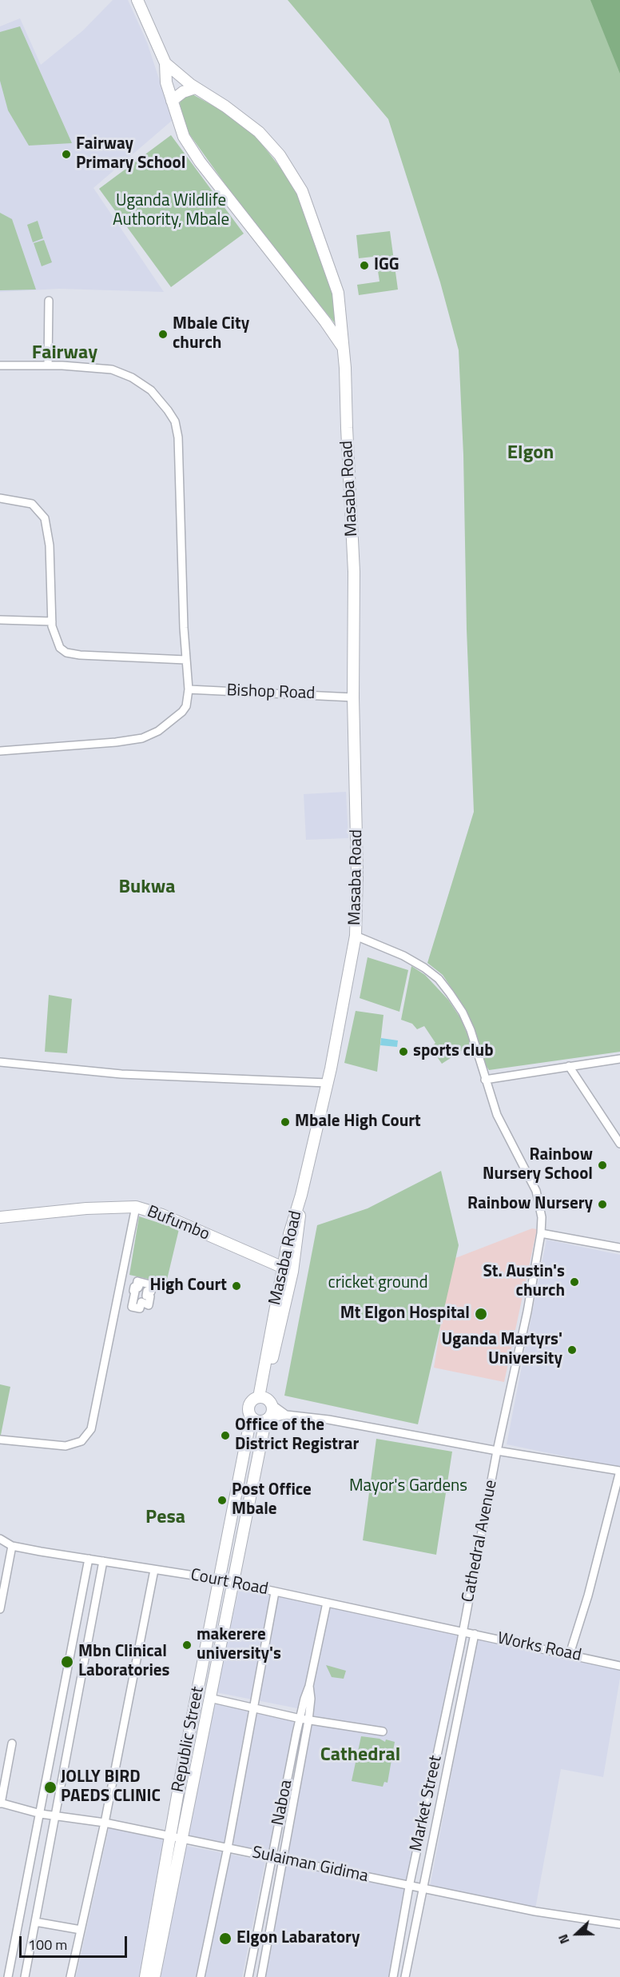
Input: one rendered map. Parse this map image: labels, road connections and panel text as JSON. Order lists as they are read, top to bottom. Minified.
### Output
{"streets":{"street":["Masaba Road","Bishop Road","Bufumbo","Cathedral Avenue","Court Road","Works Road","Republic Street","Naboa","Market Street","Sulaiman Gidima"]},"crossings":[["Masaba Road","Bishop Road"],["Masaba Road","Bufumbo"],["Masaba Road","Cathedral Avenue"],["Masaba Road","Republic Street"],["Cathedral Avenue","Court Road"],["Cathedral Avenue","Works Road"],["Cathedral Avenue","Market Street"],["Court Road","Works Road"],["Court Road","Republic Street"],["Court Road","Naboa"],["Court Road","Market Street"],["Works Road","Market Street"],["Republic Street","Sulaiman Gidima"],["Naboa","Sulaiman Gidima"],["Market Street","Sulaiman Gidima"]],"districts":["Fairway","Elgon","Bukwa","Pesa","Cathedral"],"parks":["Uganda Wildlife Authority, Mbale","cricket ground","Mayor's Gardens"],"places":["Fairway Primary School","IGG","Mbale City church","sports club","Mbale High Court","Rainbow Nursery School","Rainbow Nursery","St. Austin's church","High Court","Mt Elgon Hospital","Uganda Martyrs' University","Office of the District Registrar","Post Office Mbale","makerere university's","Mbn Clinical Laboratories","JOLLY BIRD PAEDS CLINIC","Elgon Labaratory"],"scale_bar":"100 m","north":"left"}
